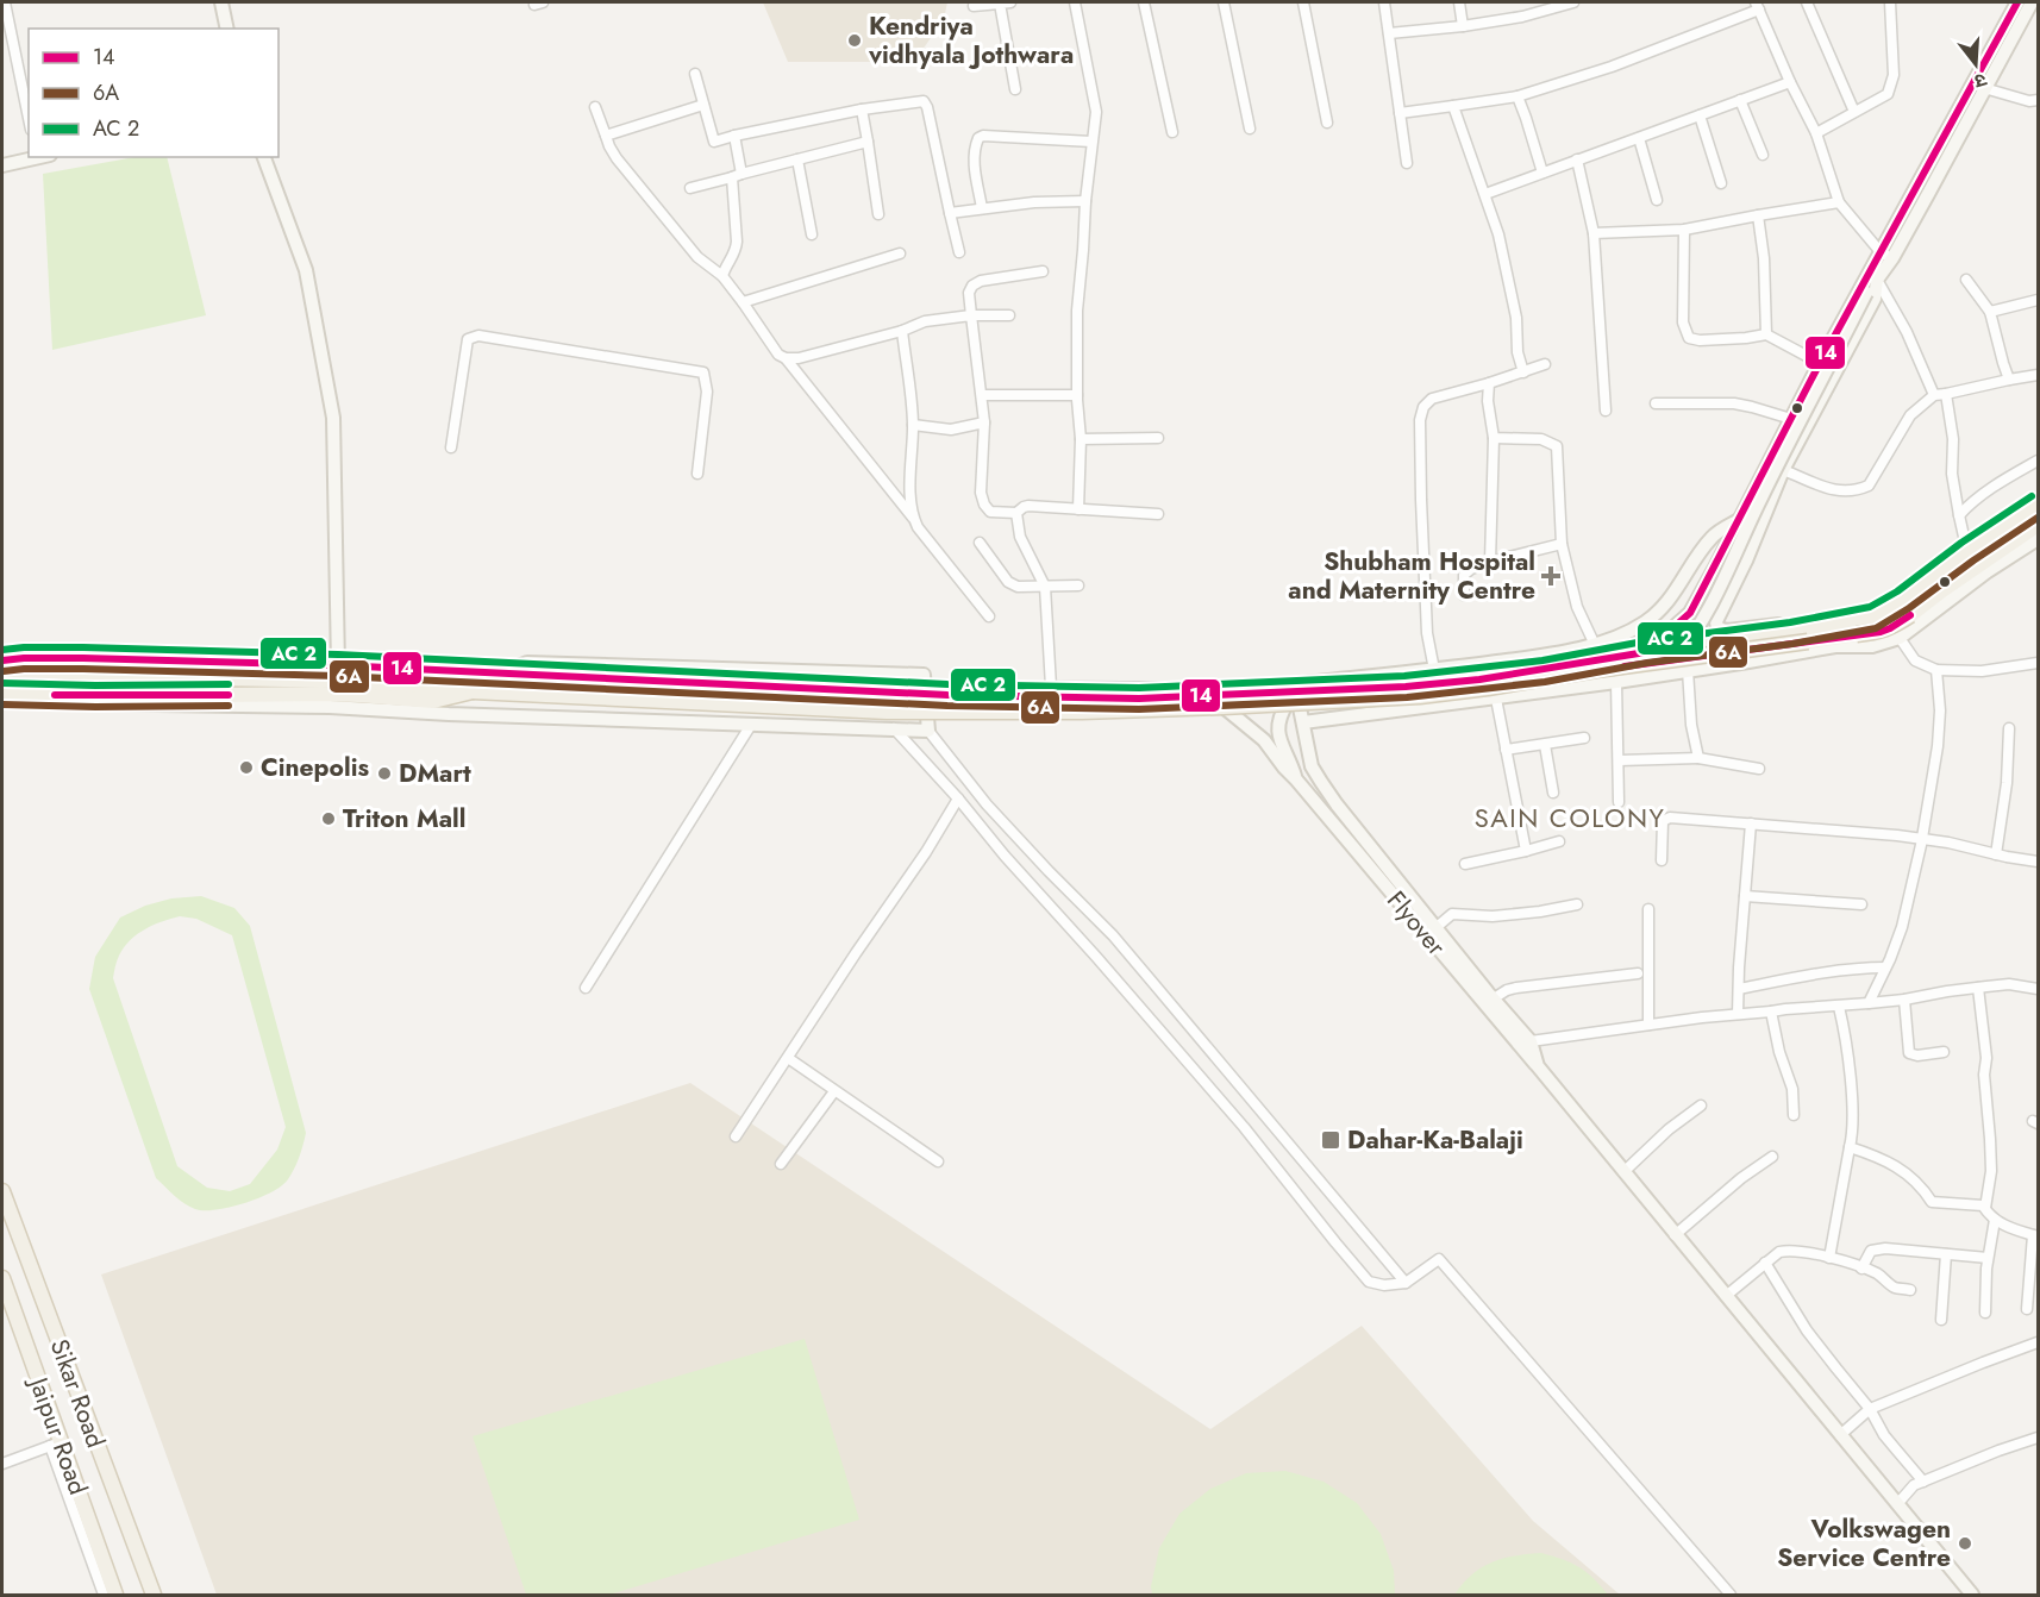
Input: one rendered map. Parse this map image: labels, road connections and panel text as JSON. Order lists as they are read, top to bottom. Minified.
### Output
{"streets":{"main road":["Sikar Road","Jaipur Road"],"street":["Flyover"]},"districts":["SAIN COLONY"],"places":{"other":["Kendriya vidhyala Jothwara","Cinepolis","DMart","Triton Mall","Volkswagen Service Centre"],"health":["Shubham Hospital and Maternity Centre"],"transit":["Dahar-Ka-Balaji"]},"lines":["transit line 14","transit line 6A"],"legend":["14","6A","AC 2"],"north":"bottom"}
